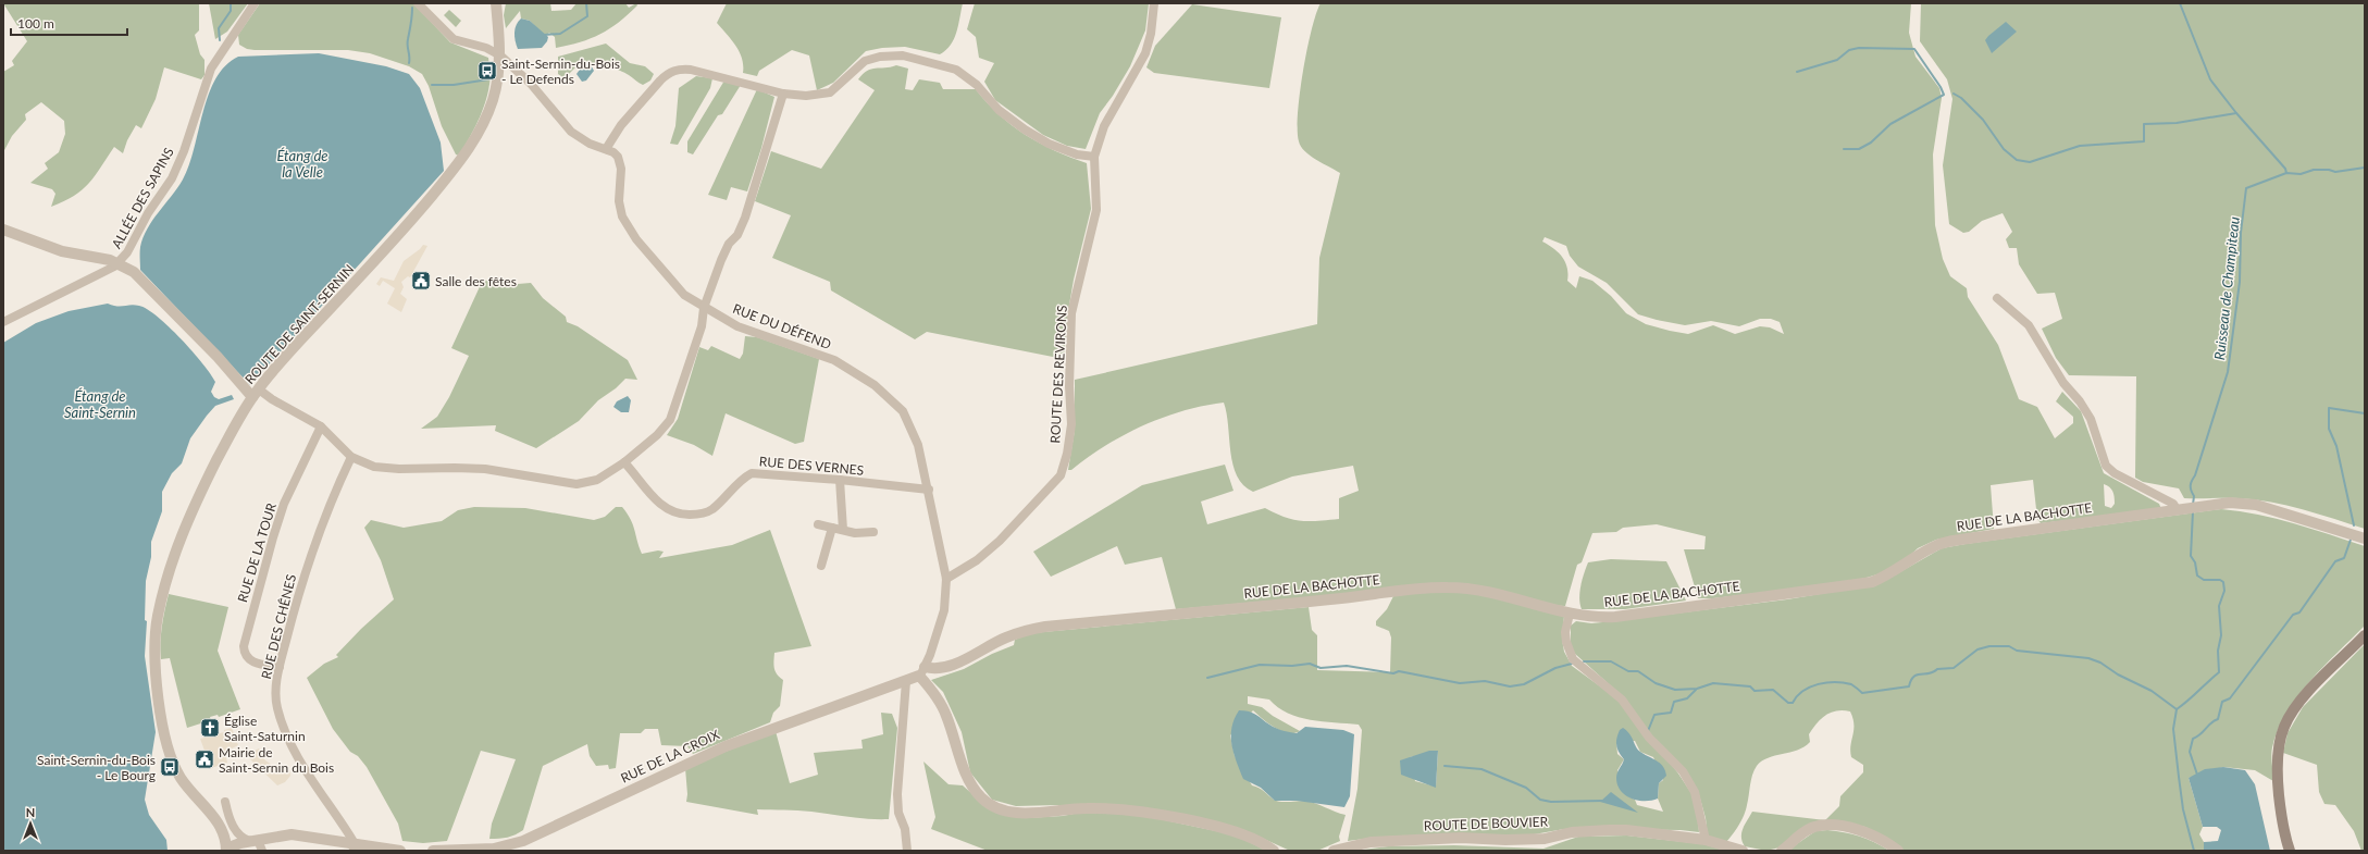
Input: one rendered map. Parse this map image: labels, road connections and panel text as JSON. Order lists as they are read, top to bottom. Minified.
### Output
{"streets":{"street":["ALLÉE DES SAPINS","ROUTE DE SAINT-SERNIN","RUE DU DÉFEND","ROUTE DES REVIRONS","RUE DES VERNES","RUE DE LA BACHOTTE","RUE DE LA TOUR","RUE DES CHÊNES","RUE DE LA CROIX","ROUTE DE BOUVIER"]},"crossings":[["ROUTE DE SAINT-SERNIN","RUE DU DÉFEND"],["RUE DU DÉFEND","ROUTE DES REVIRONS"],["RUE DU DÉFEND","RUE DES VERNES"],["RUE DU DÉFEND","RUE DE LA BACHOTTE"],["RUE DU DÉFEND","RUE DE LA CROIX"],["RUE DE LA BACHOTTE","RUE DE LA CROIX"],["RUE DE LA TOUR","RUE DES CHÊNES"]],"water":["Étang de la Velle","Ruisseau de Champiteau","Étang de Saint-Sernin"],"places":{"bus stop":["Saint-Sernin-du-Bois - Le Defends","Saint-Sernin-du-Bois - Le Bourg"],"public building":["Salle des fêtes","Mairie de Saint-Sernin du Bois"],"church":["Église Saint-Saturnin"]},"scale_bar":"100 m","north":"top"}
